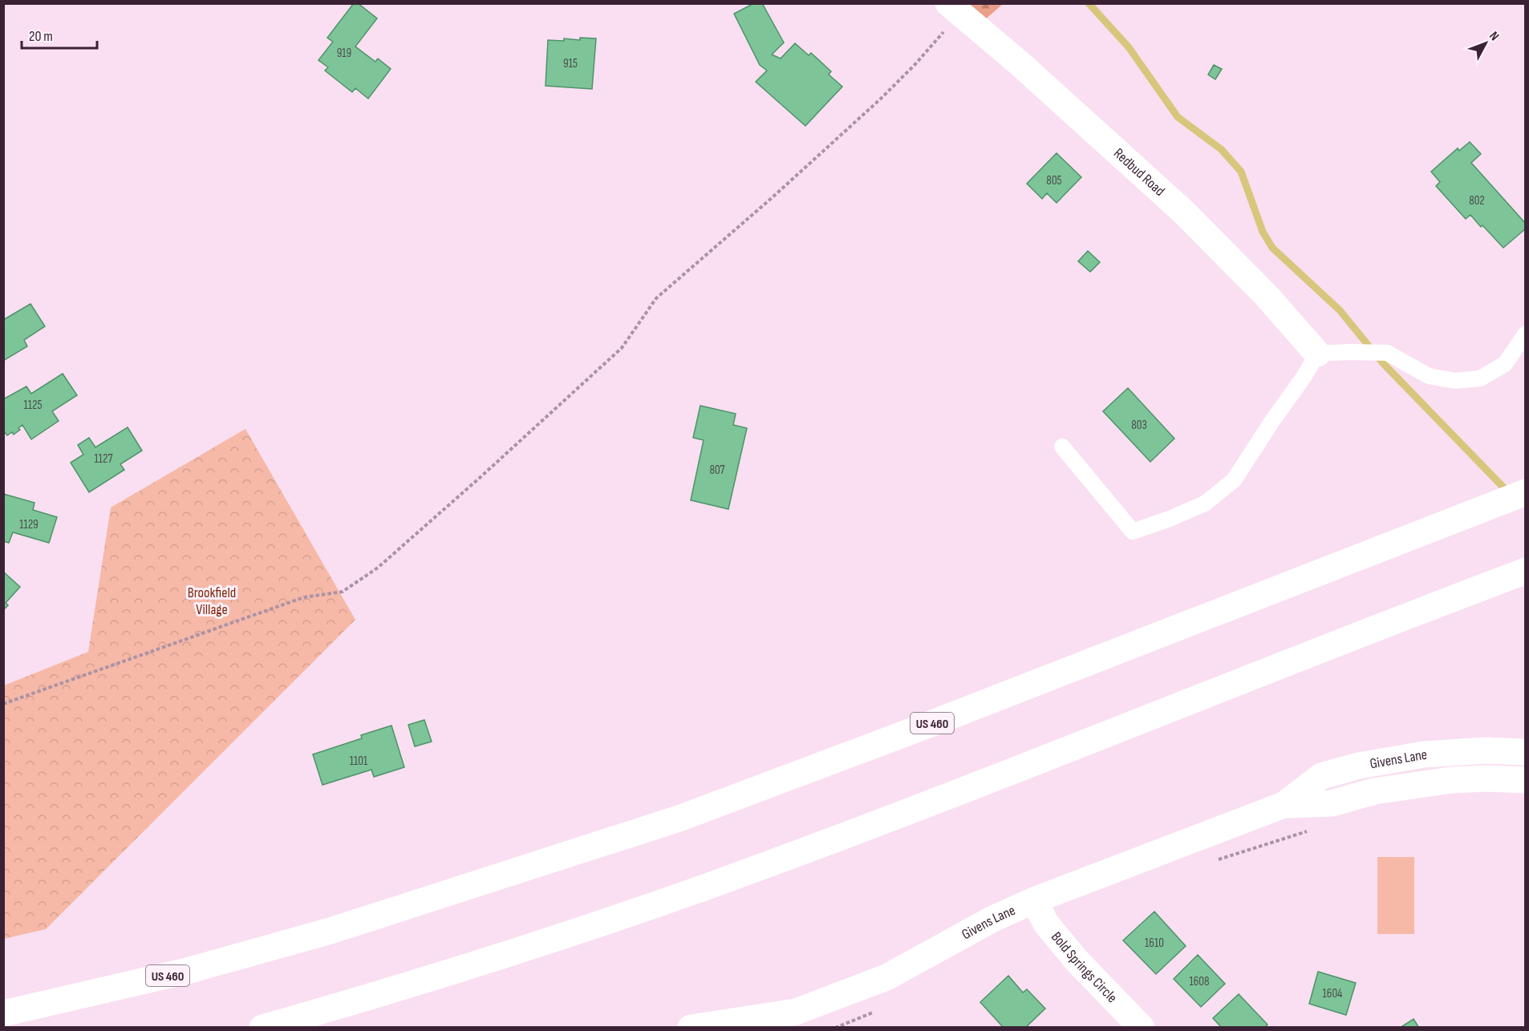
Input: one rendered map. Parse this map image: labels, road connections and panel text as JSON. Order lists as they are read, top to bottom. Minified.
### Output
{"streets":{"main road":["Redbud Road","US 460","Givens Lane","Bold Springs Circle"]},"crossings":[["Givens Lane","Bold Springs Circle"]],"parks":["Brookfield Village"],"house_numbers":["919","915","805","802","1125","803","1127","807","1129","1101","1610","1608","1604"],"scale_bar":"20 m","north":"top right"}
